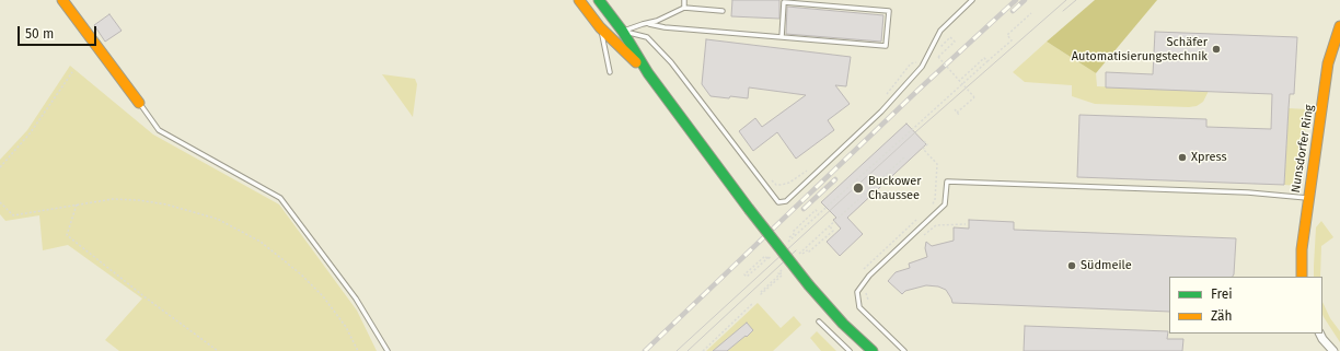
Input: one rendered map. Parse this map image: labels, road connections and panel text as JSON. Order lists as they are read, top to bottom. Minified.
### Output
{"streets":{"main road":["Nunsdorfer Ring"]},"places":["Schäfer Automatisierungstechnik","Xpress","Buckower Chaussee","Südmeile"],"legend":["Frei","Zäh"],"scale_bar":"50 m"}
